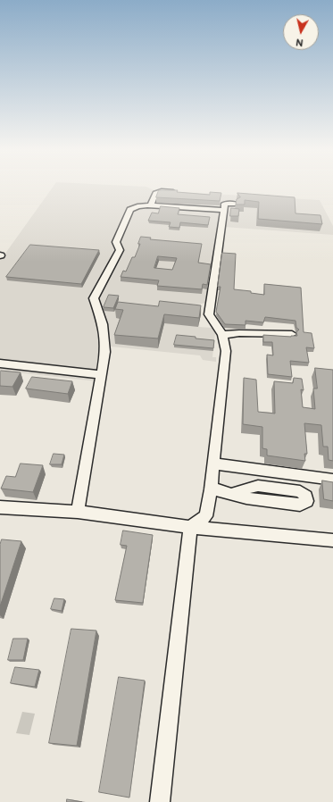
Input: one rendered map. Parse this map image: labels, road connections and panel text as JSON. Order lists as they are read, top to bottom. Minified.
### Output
{"north":"bottom"}
